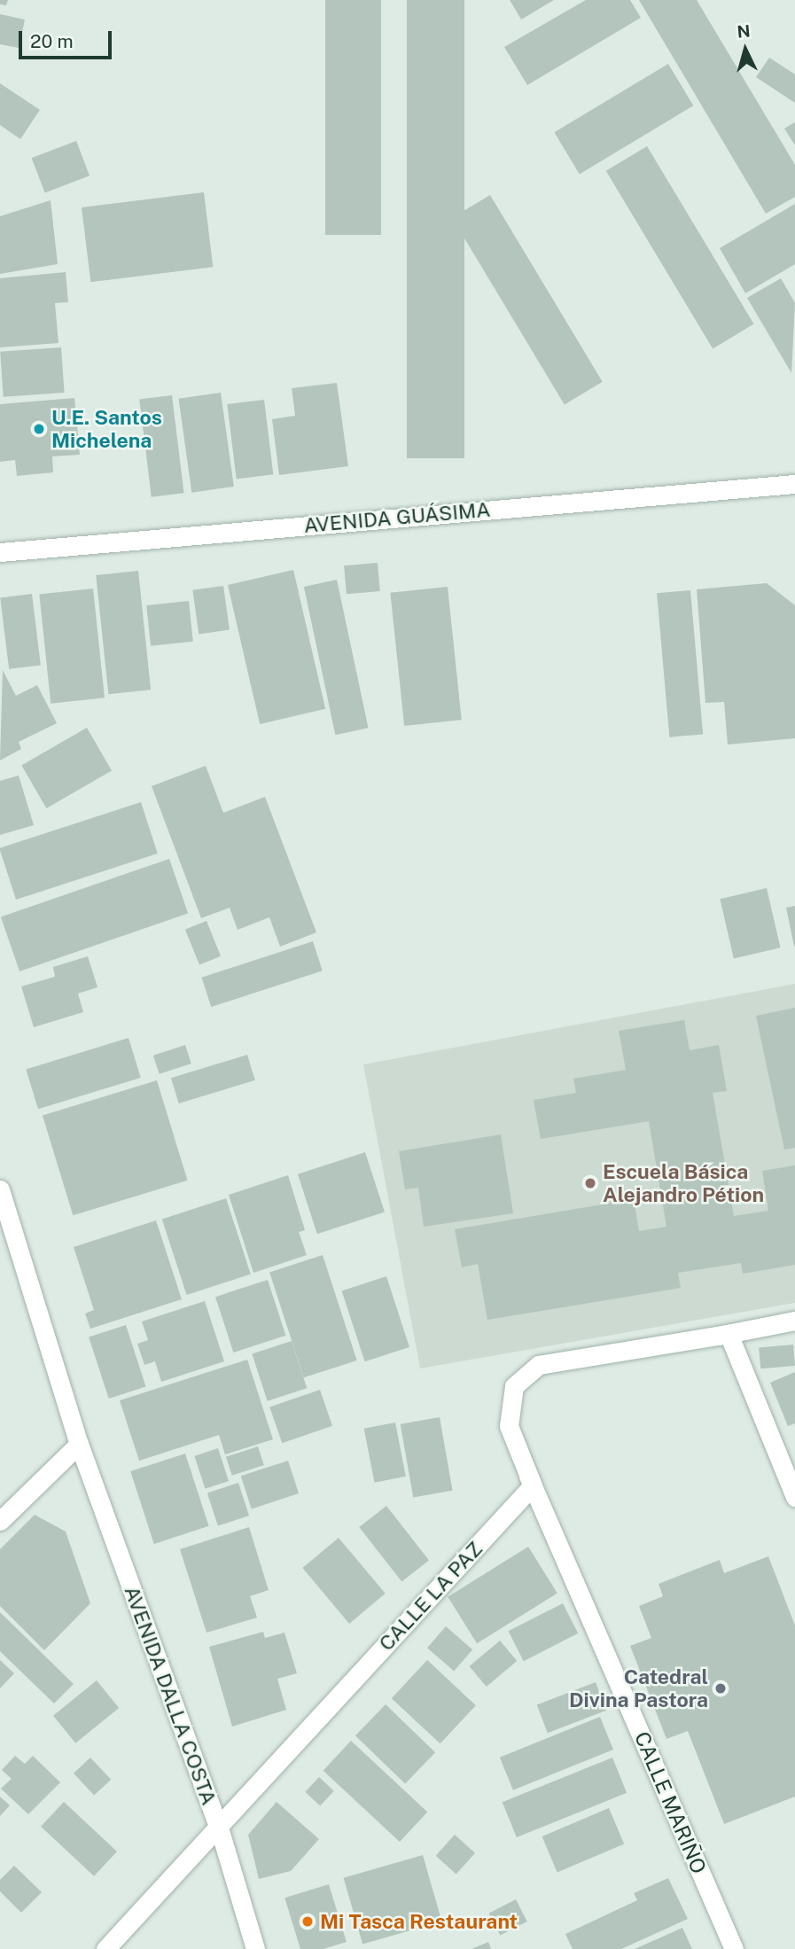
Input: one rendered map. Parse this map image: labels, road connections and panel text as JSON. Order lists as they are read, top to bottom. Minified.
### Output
{"streets":{"street":["AVENIDA GUÁSIMA","CALLE LA PAZ","AVENIDA DALLA COSTA","CALLE MARIÑO"]},"crossings":[["CALLE LA PAZ","AVENIDA DALLA COSTA"],["CALLE LA PAZ","CALLE MARIÑO"]],"places":["U.E. Santos Michelena","Escuela Básica Alejandro Pétion","Catedral Divina Pastora","Mi Tasca Restaurant"],"scale_bar":"20 m","north":"top"}
